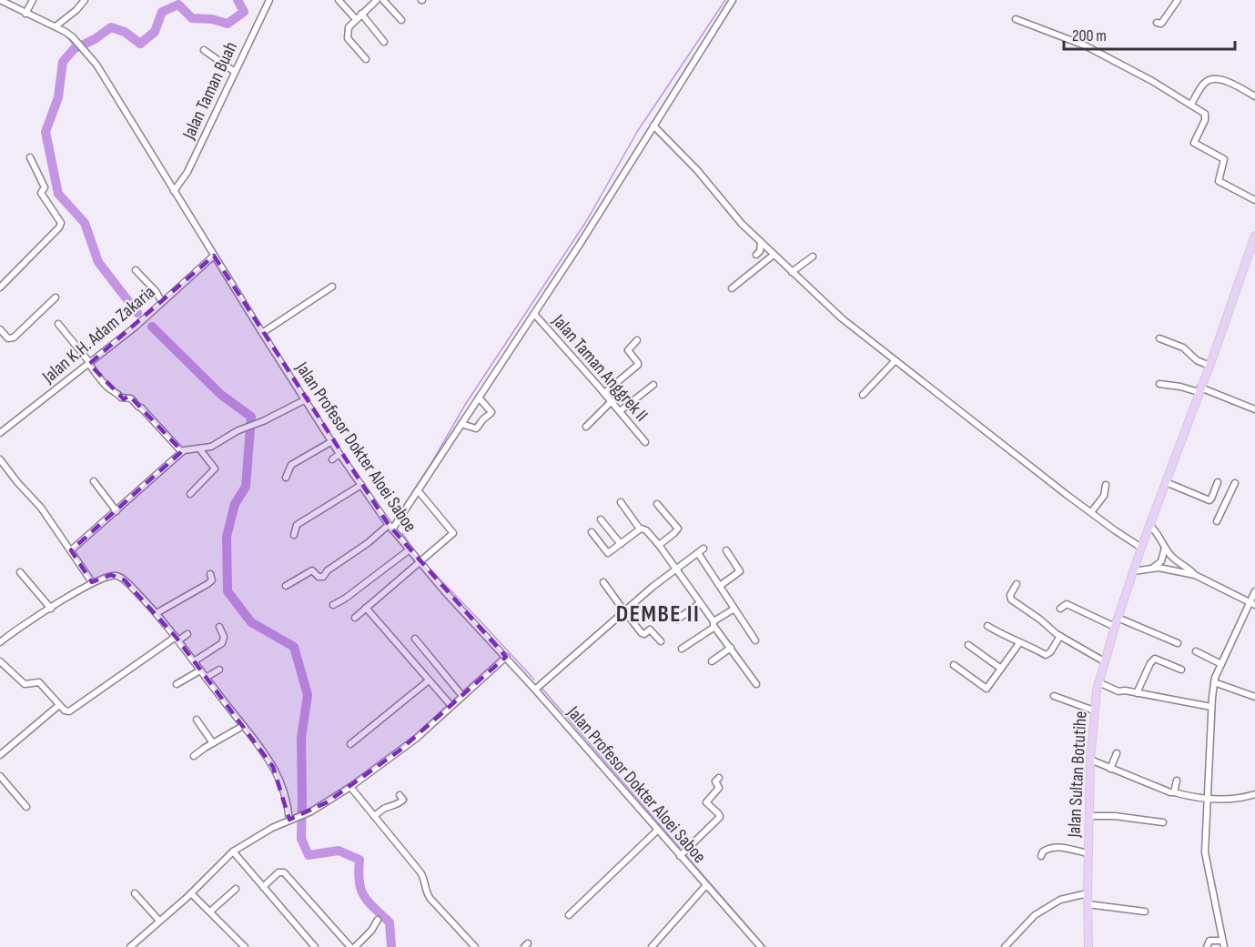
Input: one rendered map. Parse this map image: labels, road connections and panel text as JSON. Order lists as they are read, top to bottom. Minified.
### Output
{"streets":{"main road":["Jalan Sultan Botutihe"],"street":["Jalan Taman Buah","Jalan K.H. Adam Zakaria","Jalan Taman Anggrek II","Jalan Profesor Dokter Aloei Saboe"]},"crossings":[["Jalan Taman Buah","Jalan Profesor Dokter Aloei Saboe"],["Jalan K.H. Adam Zakaria","Jalan Profesor Dokter Aloei Saboe"]],"districts":["DEMBE II"],"scale_bar":"200 m"}
